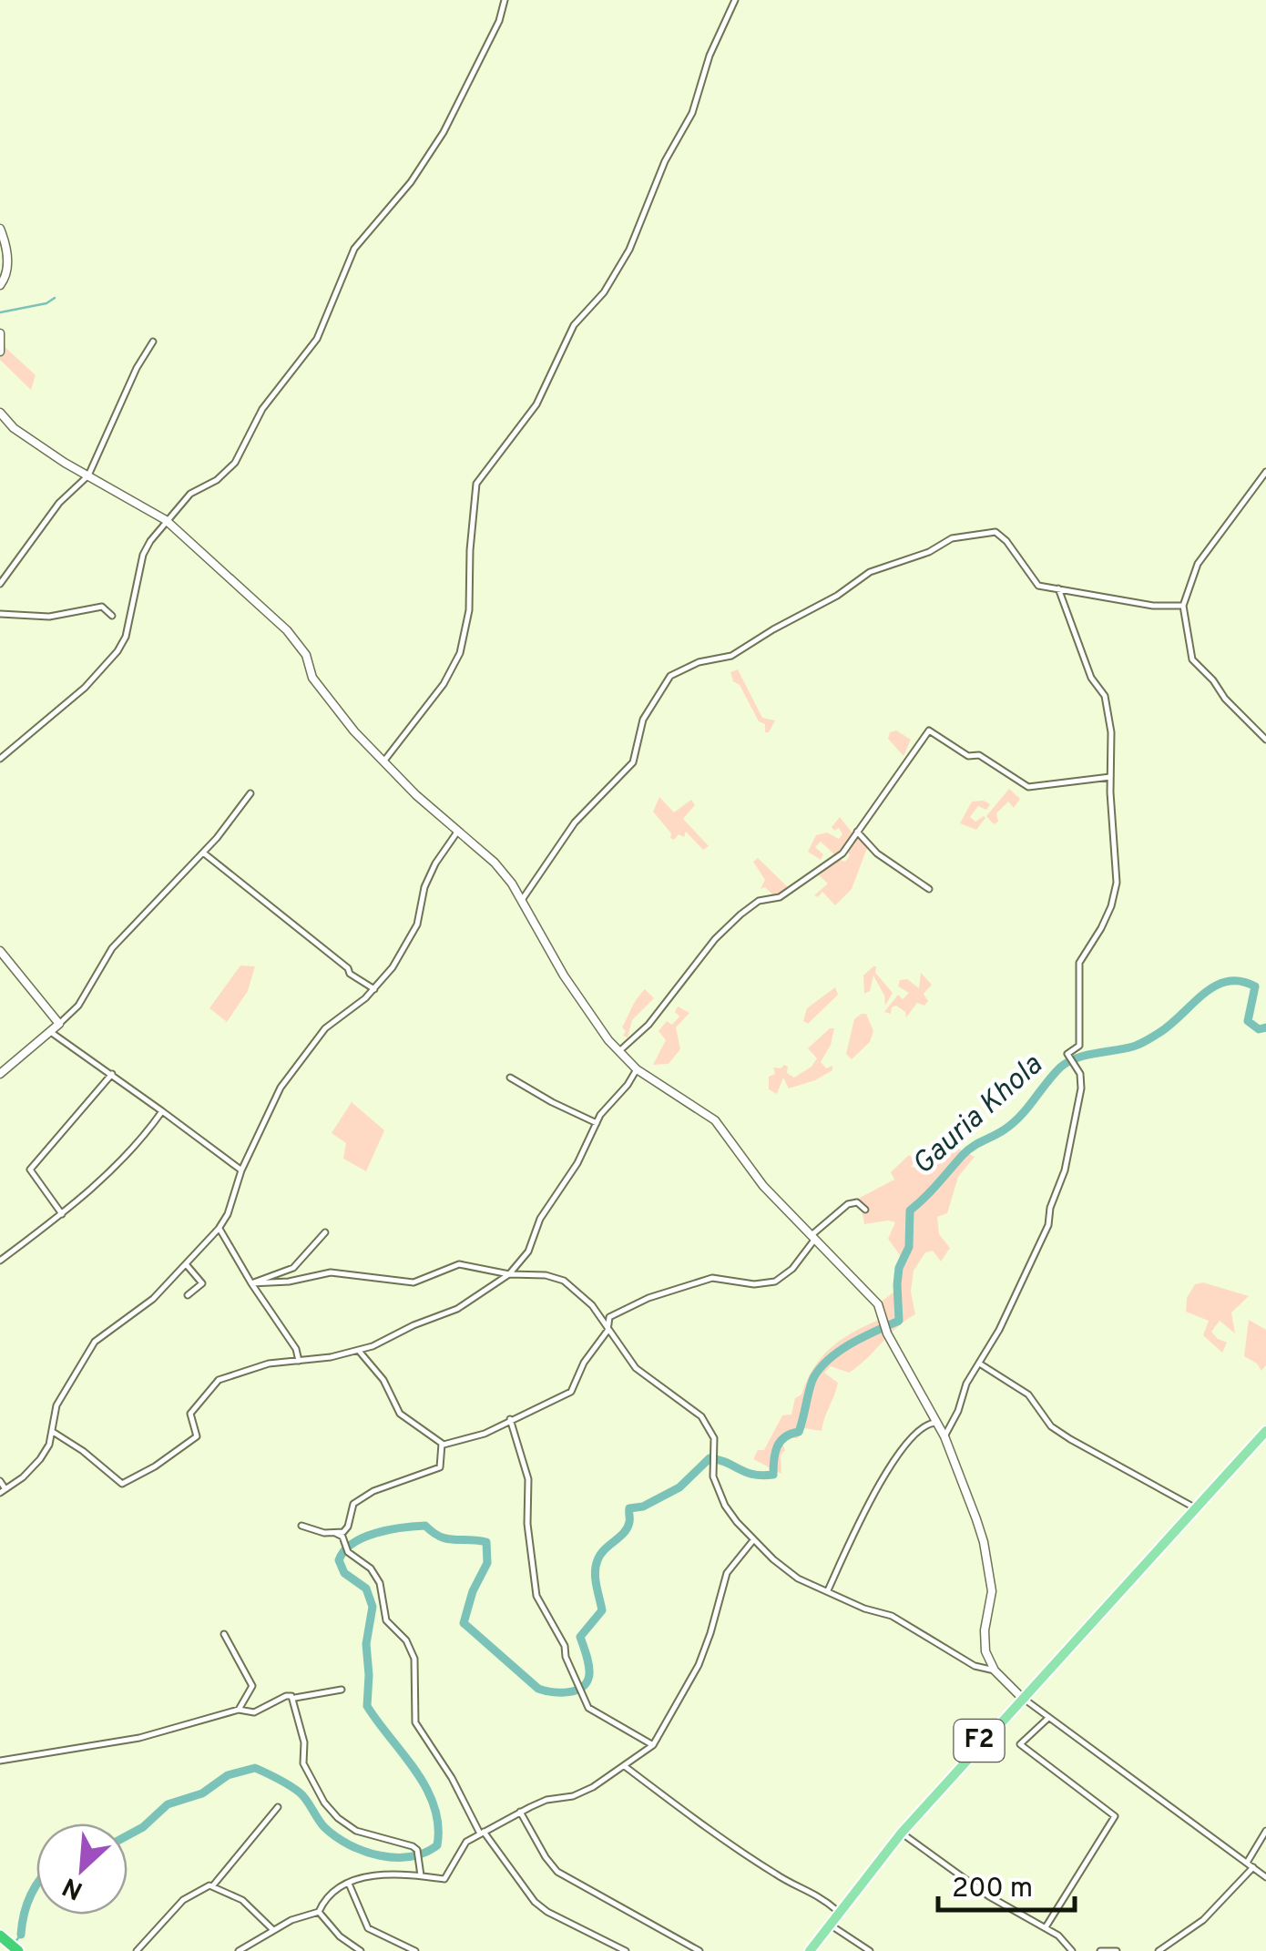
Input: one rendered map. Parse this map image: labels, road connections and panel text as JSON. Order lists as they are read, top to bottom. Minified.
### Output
{"streets":{"main road":["F2"]},"water":["Gauria Khola"],"scale_bar":"200 m","north":"bottom left"}
